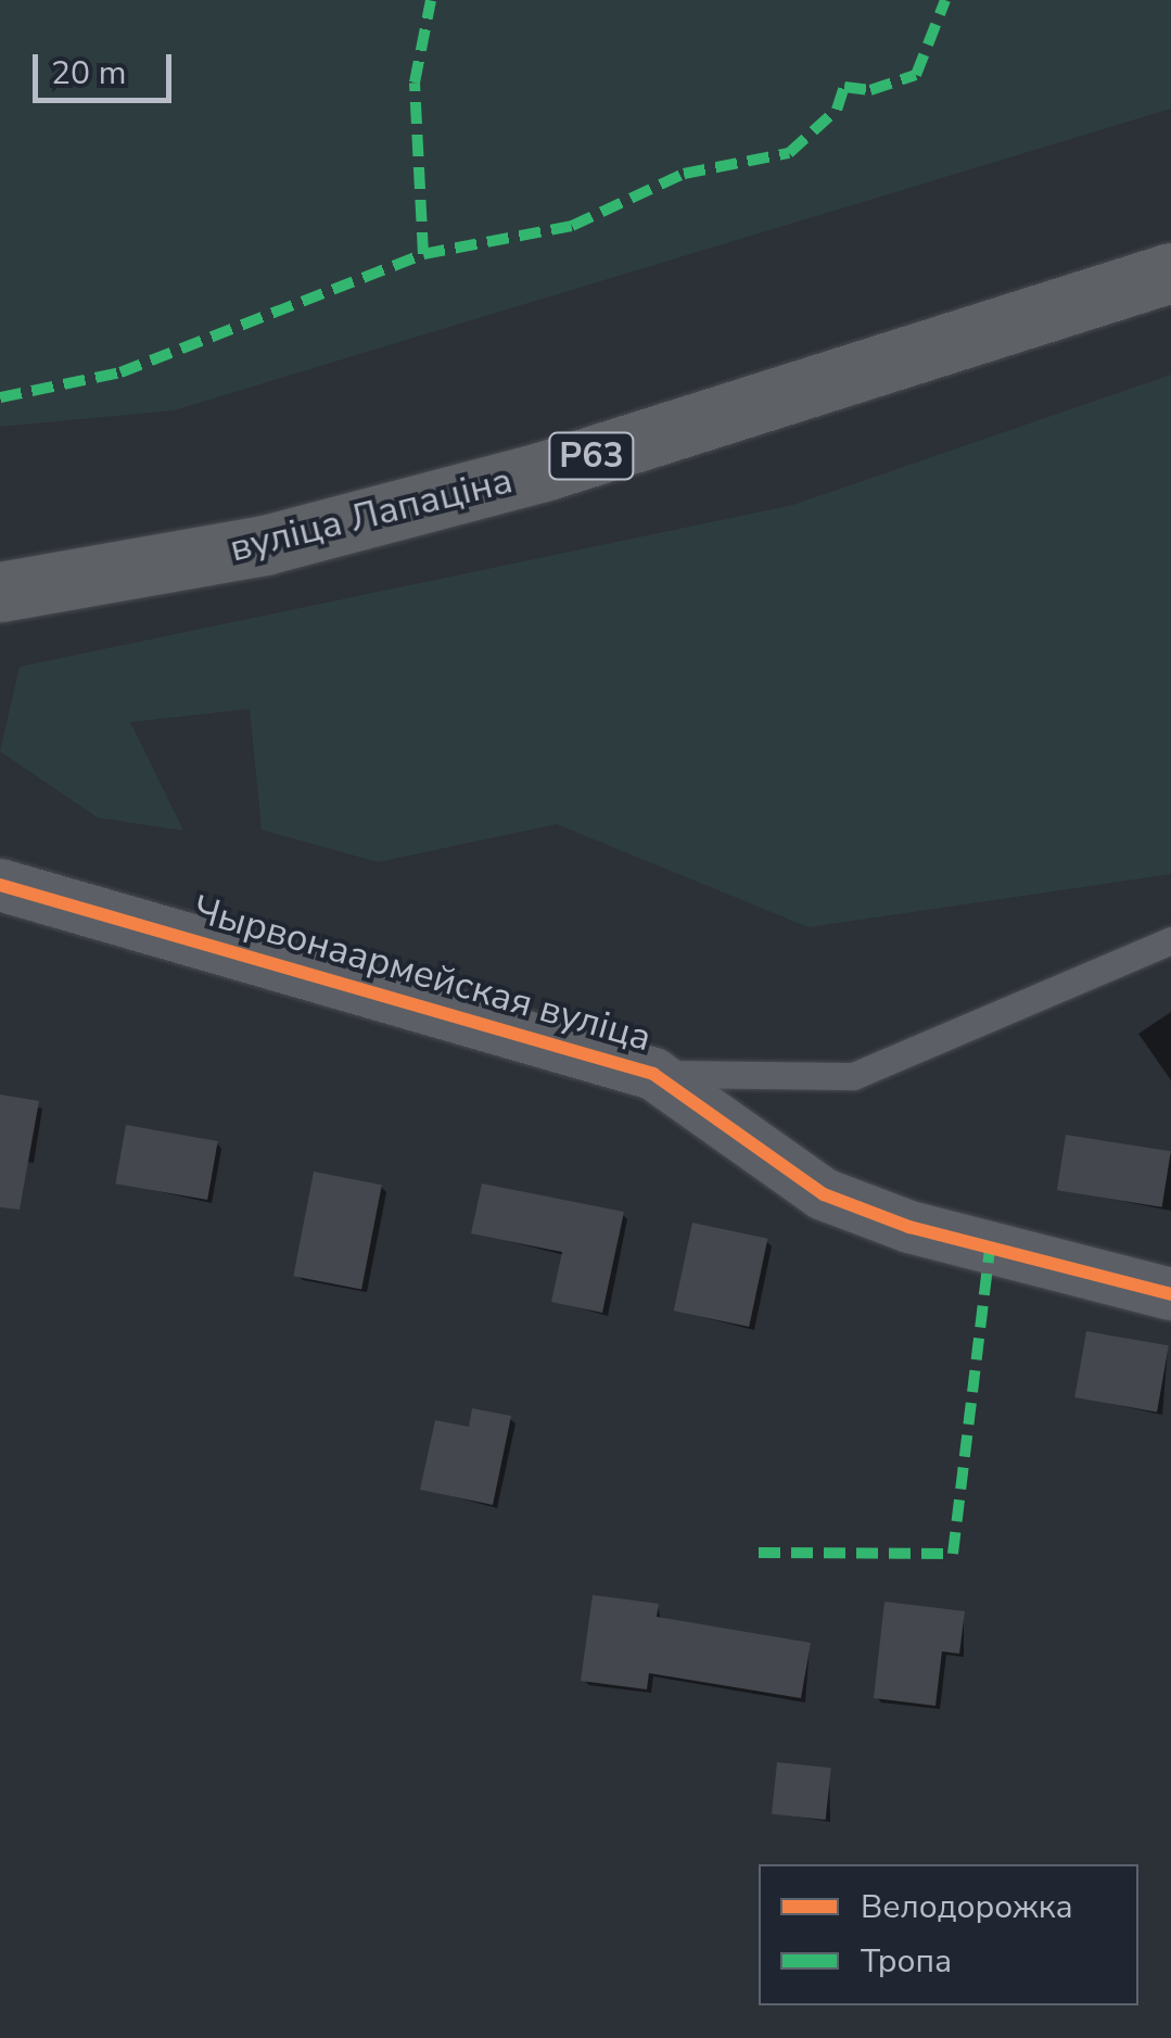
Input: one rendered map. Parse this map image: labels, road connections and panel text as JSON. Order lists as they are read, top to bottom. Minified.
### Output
{"streets":{"main road":["Р63","вуліца Лапаціна"],"street":["Чырвонаармейская вуліца"]},"legend":["Велодорожка","Тропа"],"scale_bar":"20 m"}
